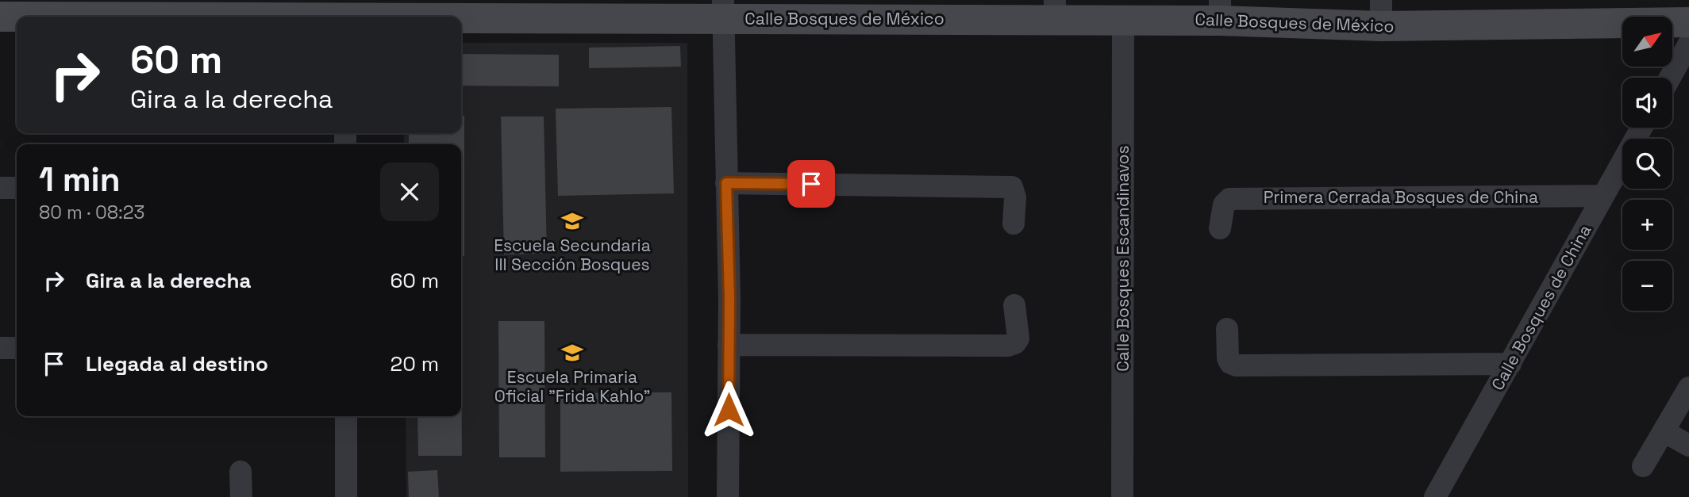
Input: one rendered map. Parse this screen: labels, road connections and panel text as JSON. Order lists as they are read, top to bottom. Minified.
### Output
{"streets":{"street":["Calle Bosques de México","Primera Cerrada Bosques de China","Calle Bosques Escandinavos","Calle Bosques de China"]},"crossings":[["Calle Bosques de México","Calle Bosques Escandinavos"],["Primera Cerrada Bosques de China","Calle Bosques de China"]],"places":{"school or university":["Escuela Secundaria III Sección Bosques","Escuela Primaria Oficial \"Frida Kahlo\""]},"north":"top right","page":{"map_buttons":["+","−"],"turn":["60 m","Gira a la derecha"],"heading":["1 min","80 m · 08:23"],"list":[{"name":"Gira a la derecha","value":"60 m"},{"name":"Llegada al destino","value":"20 m"}]}}
